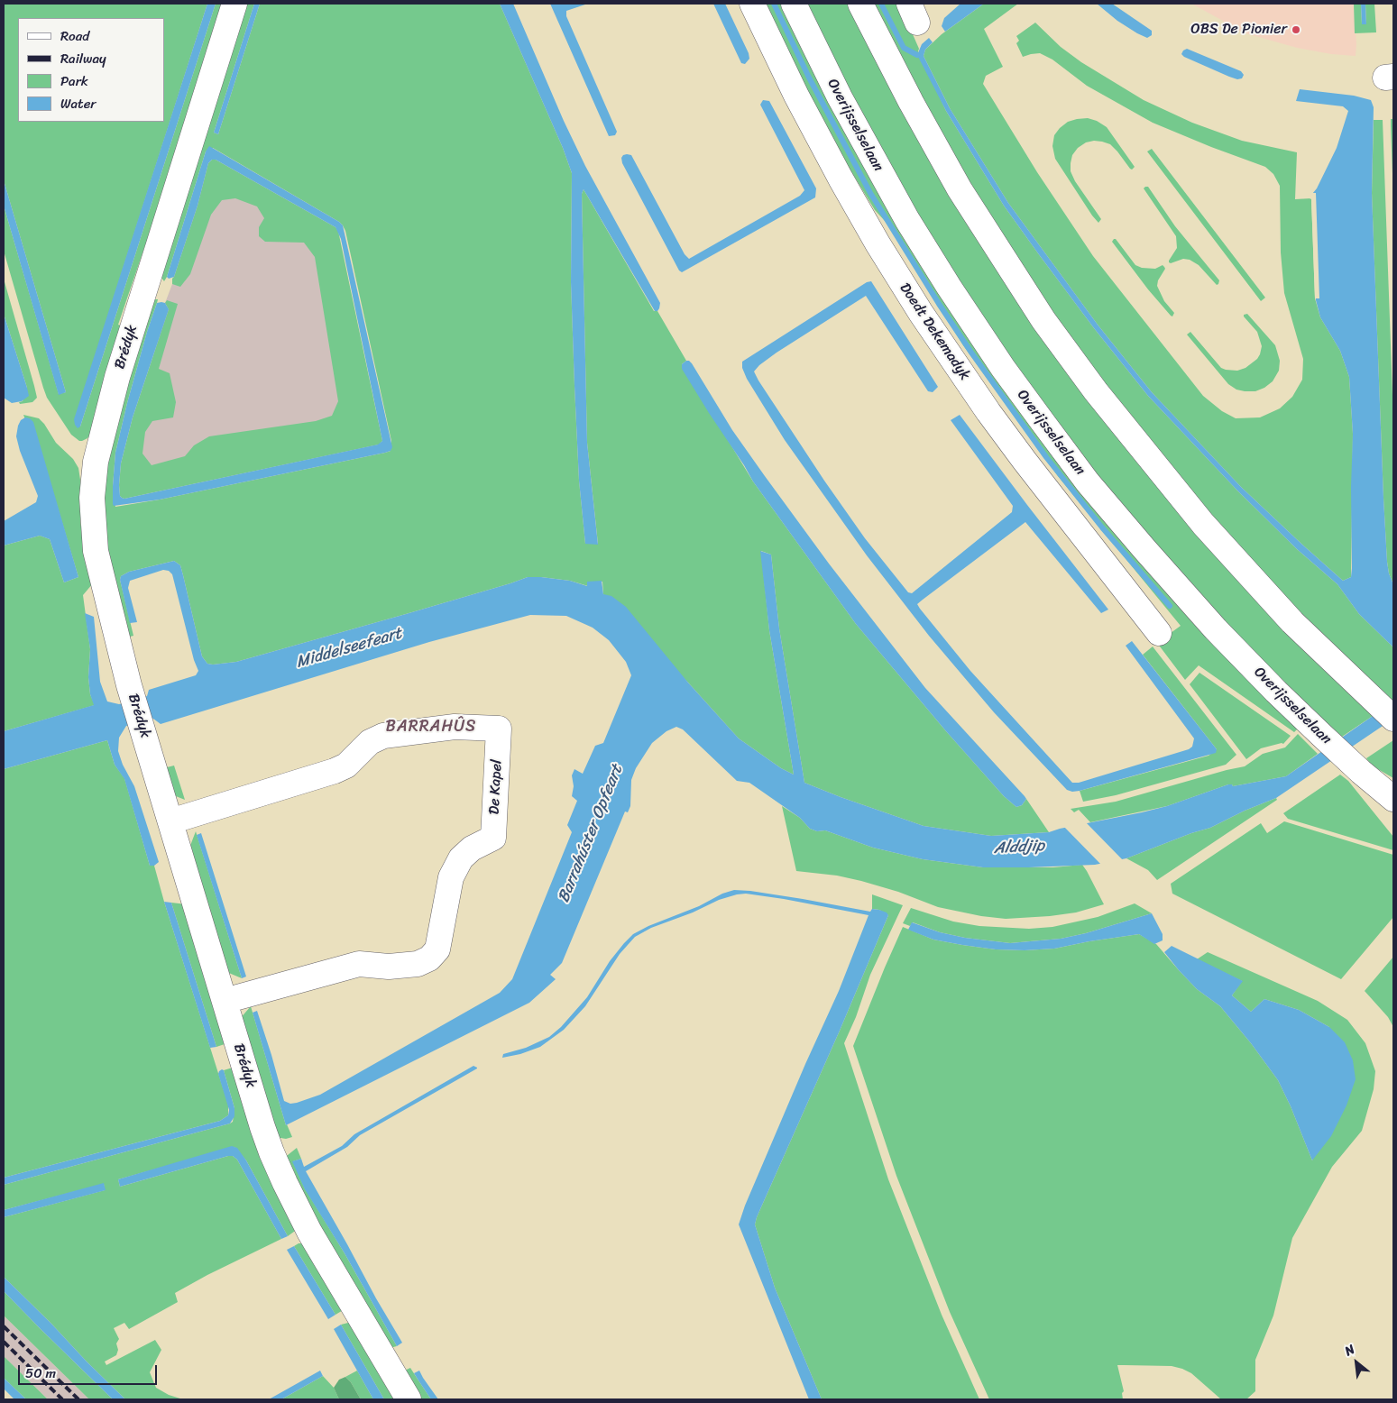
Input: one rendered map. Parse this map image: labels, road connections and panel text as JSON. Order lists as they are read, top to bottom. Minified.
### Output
{"streets":{"street":["Overijsselselaan","Doedt Dekemadyk","Brédyk","De Kapel"]},"crossings":[["Brédyk","De Kapel"]],"districts":["BARRAHÛS"],"water":["Middelseefeart","Barrahúster Opfeart","Alddjip"],"places":["OBS De Pionier"],"legend":["Road","Railway","Park","Water"],"scale_bar":"50 m","north":"top left"}
